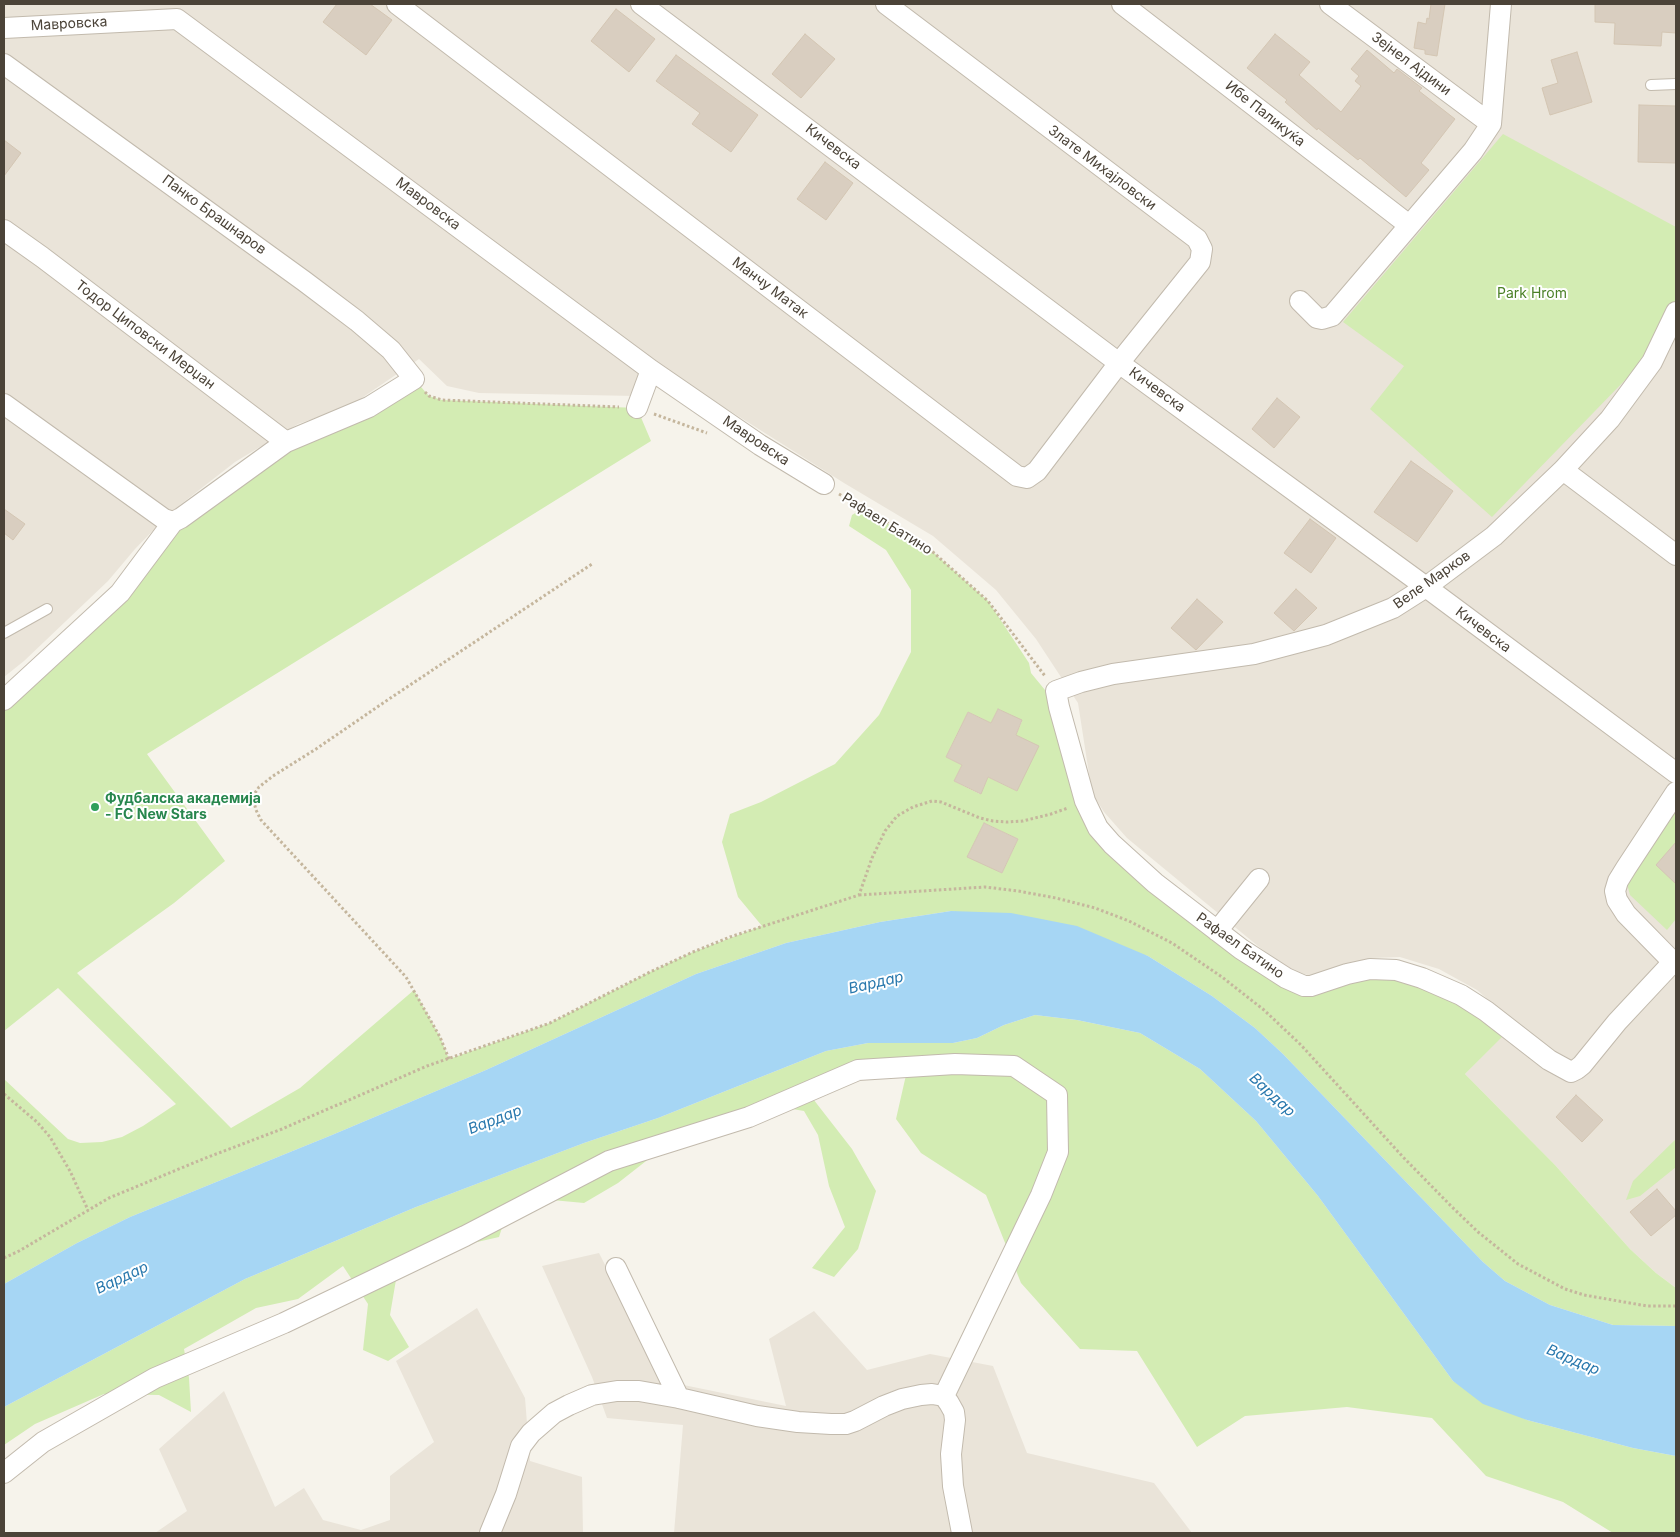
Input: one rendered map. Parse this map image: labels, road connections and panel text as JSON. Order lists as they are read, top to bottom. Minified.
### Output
{"streets":{"street":["Мавровска","Зејнел Ајдини","Ибе Паликуќа","Кичевска","Злате Михајловски","Панко Брашнаров","Манчу Матак","Тодор Циповски Мерџан","Рафаел Батино","Веле Марков"]},"crossings":[["Мавровска","Рафаел Батино"],["Кичевска","Злате Михајловски"],["Кичевска","Манчу Матак"],["Кичевска","Веле Марков"],["Злате Михајловски","Манчу Матак"],["Рафаел Батино","Веле Марков"]],"water":["Вардар"],"parks":["Park Hrom"],"places":["Фудбалска академија - FC New Stars"]}
